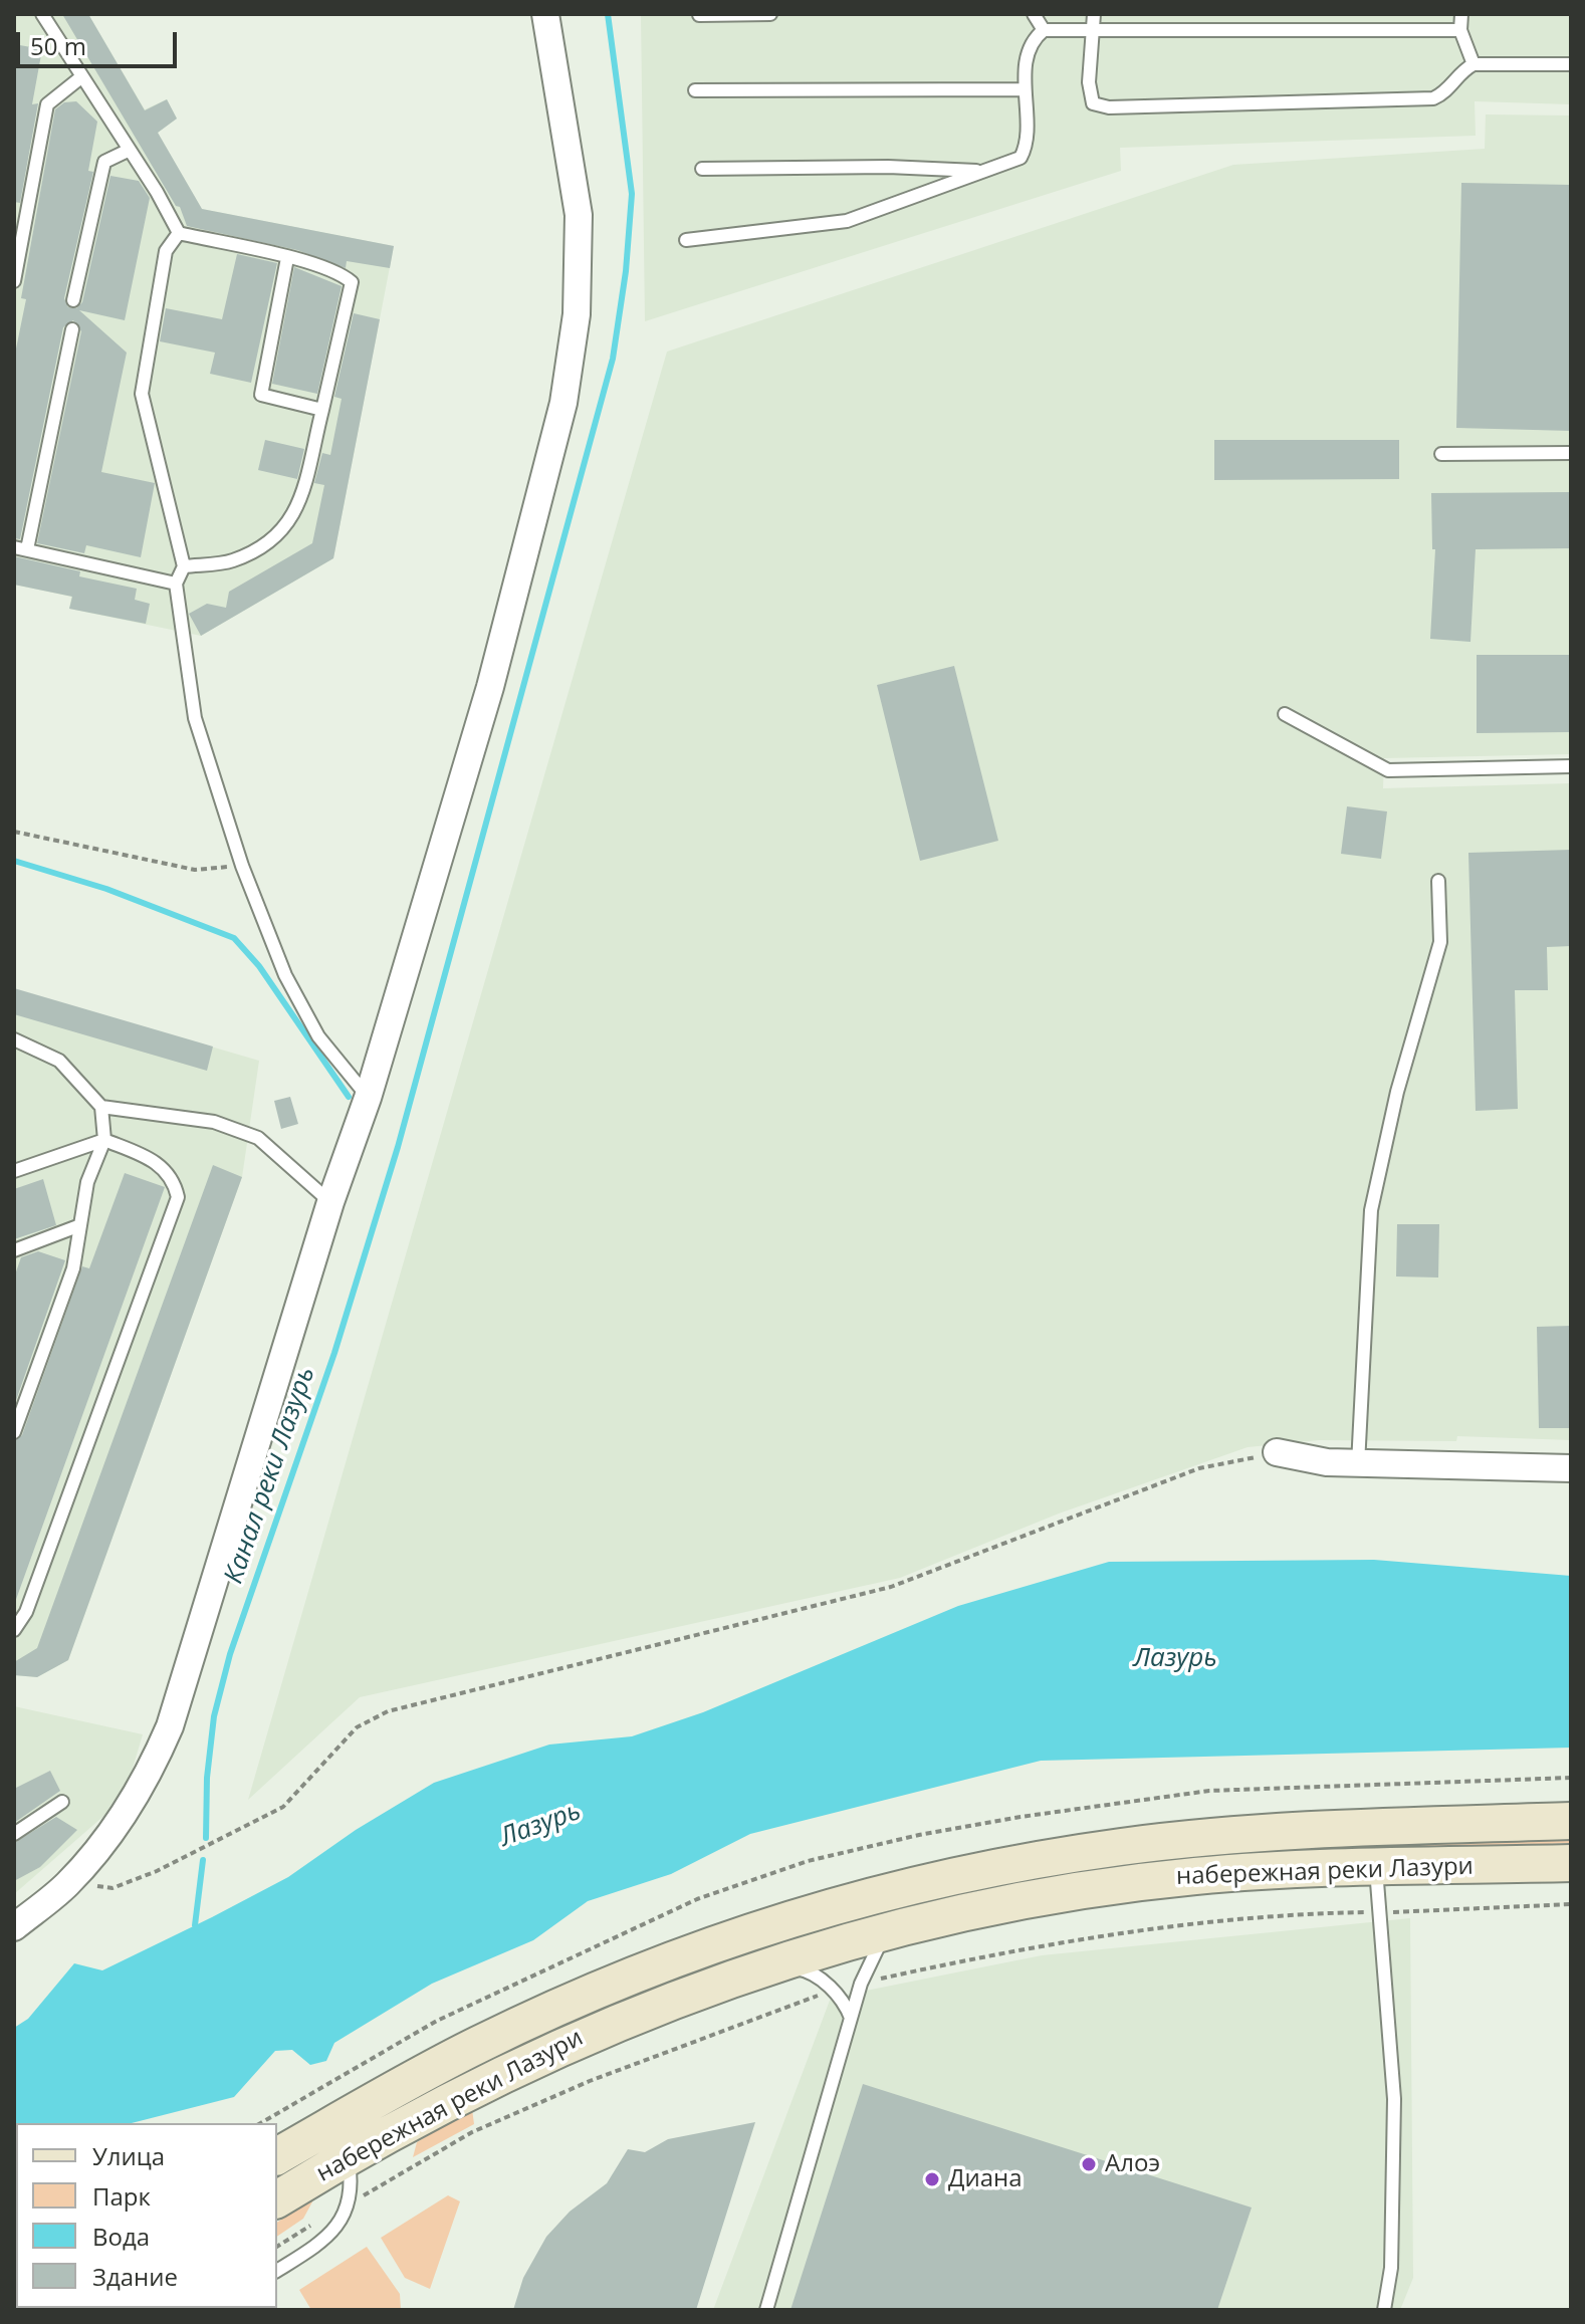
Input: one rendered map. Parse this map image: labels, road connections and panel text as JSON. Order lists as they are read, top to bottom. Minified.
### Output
{"streets":{"main road":["набережная реки Лазури"]},"water":["Канал реки Лазурь","Лазурь"],"places":["Алоэ","Диана"],"legend":["Улица","Парк","Вода","Здание"],"scale_bar":"50 m"}
